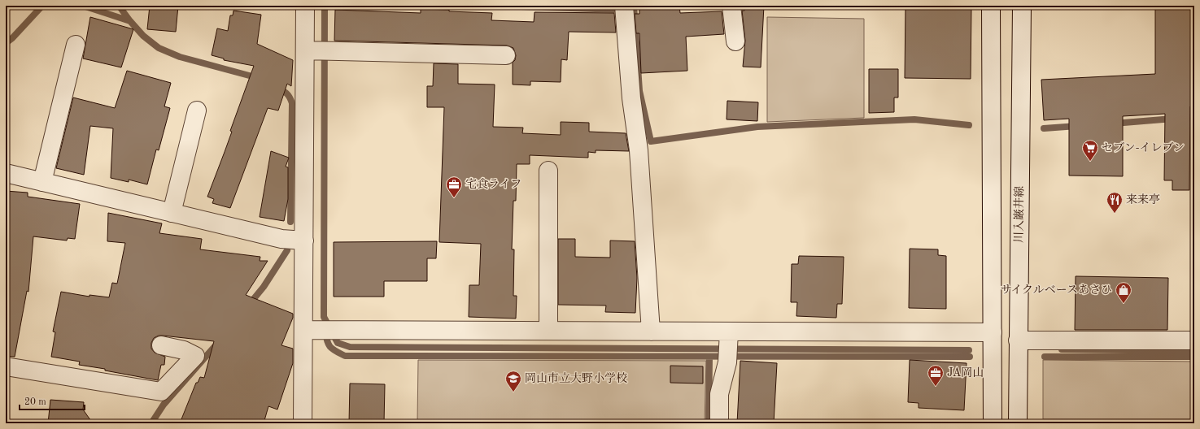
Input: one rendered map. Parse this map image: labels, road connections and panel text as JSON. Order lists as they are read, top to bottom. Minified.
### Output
{"streets":{"street":["川入巌井線"]},"places":{"supermarket":["セブン-イレブン"],"office":["宅食ライフ","JA岡山"],"restaurant":["来来亭"],"shop":["サイクルベースあさひ"],"school or university":["岡山市立大野小学校"]},"scale_bar":"20 m"}
